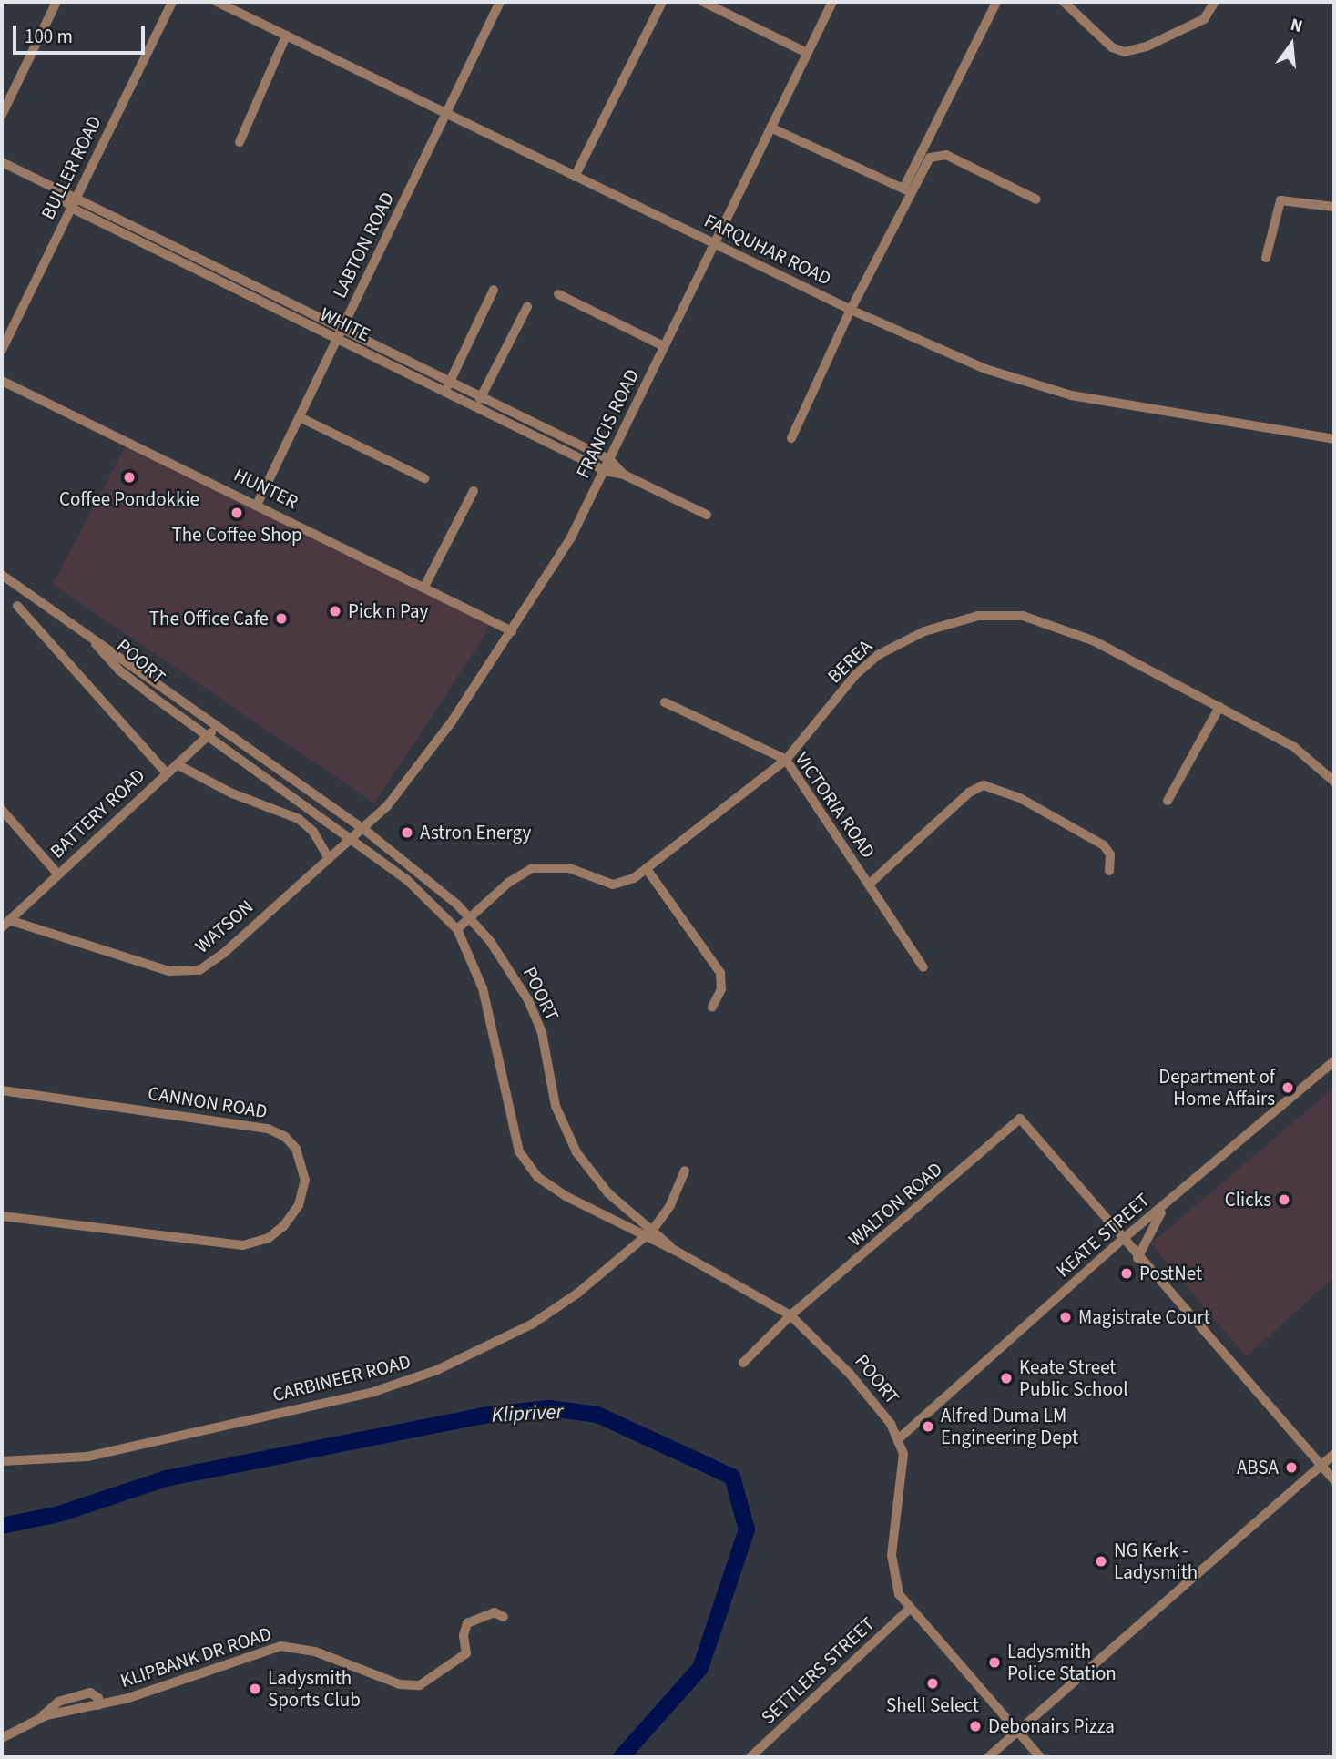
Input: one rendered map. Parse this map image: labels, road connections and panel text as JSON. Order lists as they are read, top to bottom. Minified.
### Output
{"streets":{"street":["BULLER ROAD","LABTON ROAD","FARQUHAR ROAD","WHITE","FRANCIS ROAD","HUNTER","POORT","BEREA","VICTORIA ROAD","BATTERY ROAD","WATSON","CANNON ROAD","WALTON ROAD","KEATE STREET","CARBINEER ROAD","KLIPBANK DR ROAD","SETTLERS STREET"]},"crossings":[["BULLER ROAD","WHITE"],["LABTON ROAD","FARQUHAR ROAD"],["LABTON ROAD","WHITE"],["LABTON ROAD","HUNTER"],["FARQUHAR ROAD","FRANCIS ROAD"],["WHITE","FRANCIS ROAD"],["FRANCIS ROAD","HUNTER"],["FRANCIS ROAD","POORT"],["FRANCIS ROAD","WATSON"],["POORT","BEREA"],["POORT","BATTERY ROAD"],["POORT","WATSON"],["POORT","WALTON ROAD"],["POORT","KEATE STREET"],["POORT","CARBINEER ROAD"],["POORT","SETTLERS STREET"],["BEREA","VICTORIA ROAD"],["BATTERY ROAD","WATSON"],["WALTON ROAD","KEATE STREET"]],"water":["Klipriver"],"places":["Coffee Pondokkie","The Coffee Shop","Pick n Pay","The Office Cafe","Astron Energy","Department of Home Affairs","Clicks","PostNet","Magistrate Court","Keate Street Public School","Alfred Duma LM Engineering Dept","ABSA","NG Kerk - Ladysmith","Ladysmith Police Station","Shell Select","Ladysmith Sports Club","Debonairs Pizza"],"scale_bar":"100 m","north":"top"}
